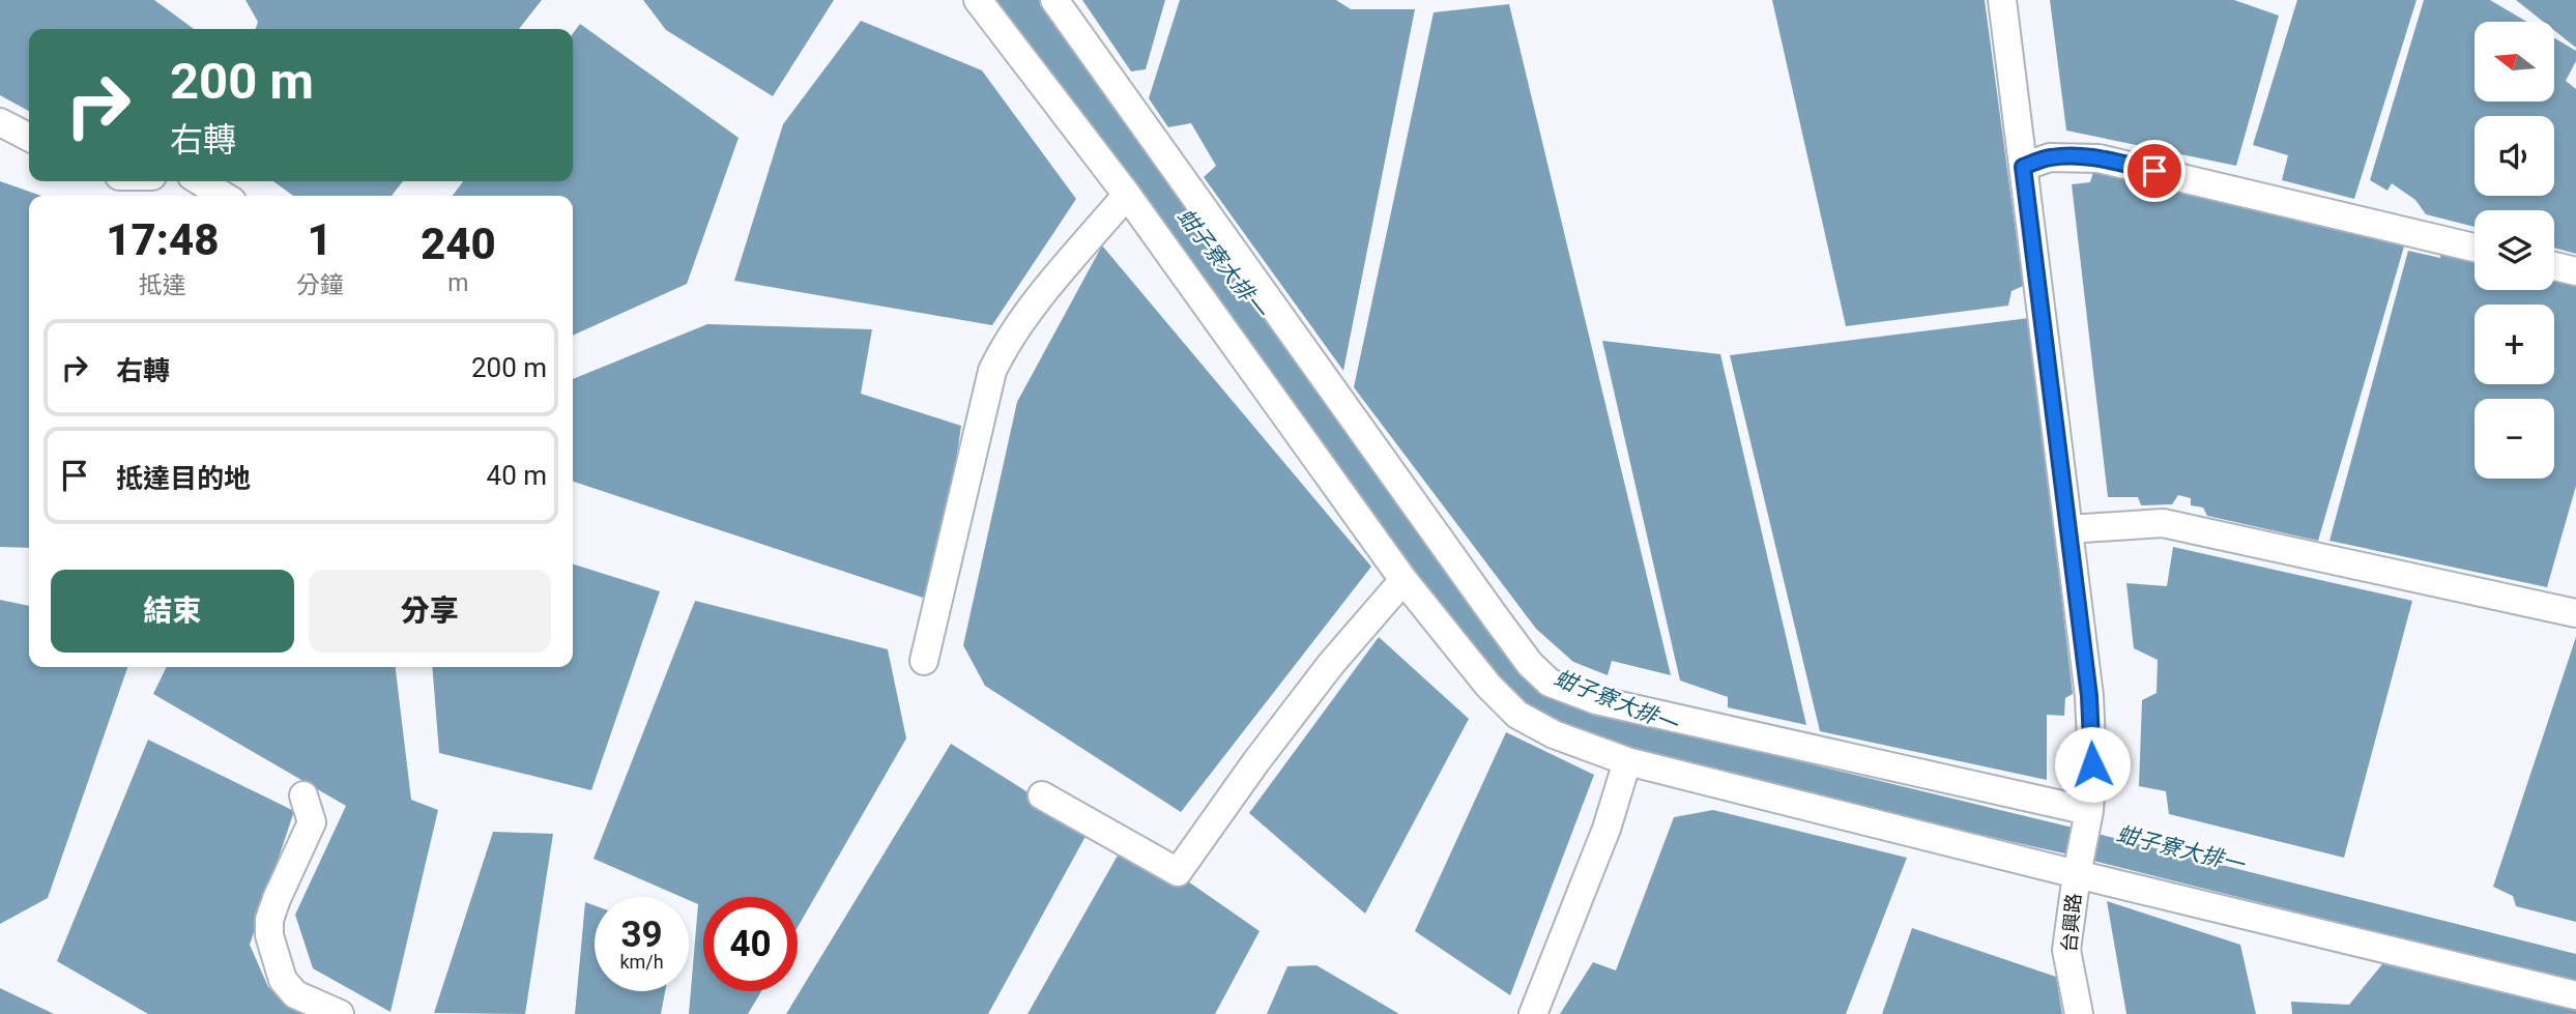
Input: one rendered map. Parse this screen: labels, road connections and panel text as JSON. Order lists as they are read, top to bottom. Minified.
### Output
{"streets":{"street":["台興路"]},"water":["蚶子寮大排一"],"north":"left","page":{"map_buttons":["+","−"],"turn":["200 m","右轉"],"eta":["17:48","抵達","1","分鐘","240","m"],"list":[{"name":"右轉","value":"200 m"},{"name":"抵達目的地","value":"40 m"}],"buttons":["結束","分享"],"speed":"39 km/h","limit":"40"}}
